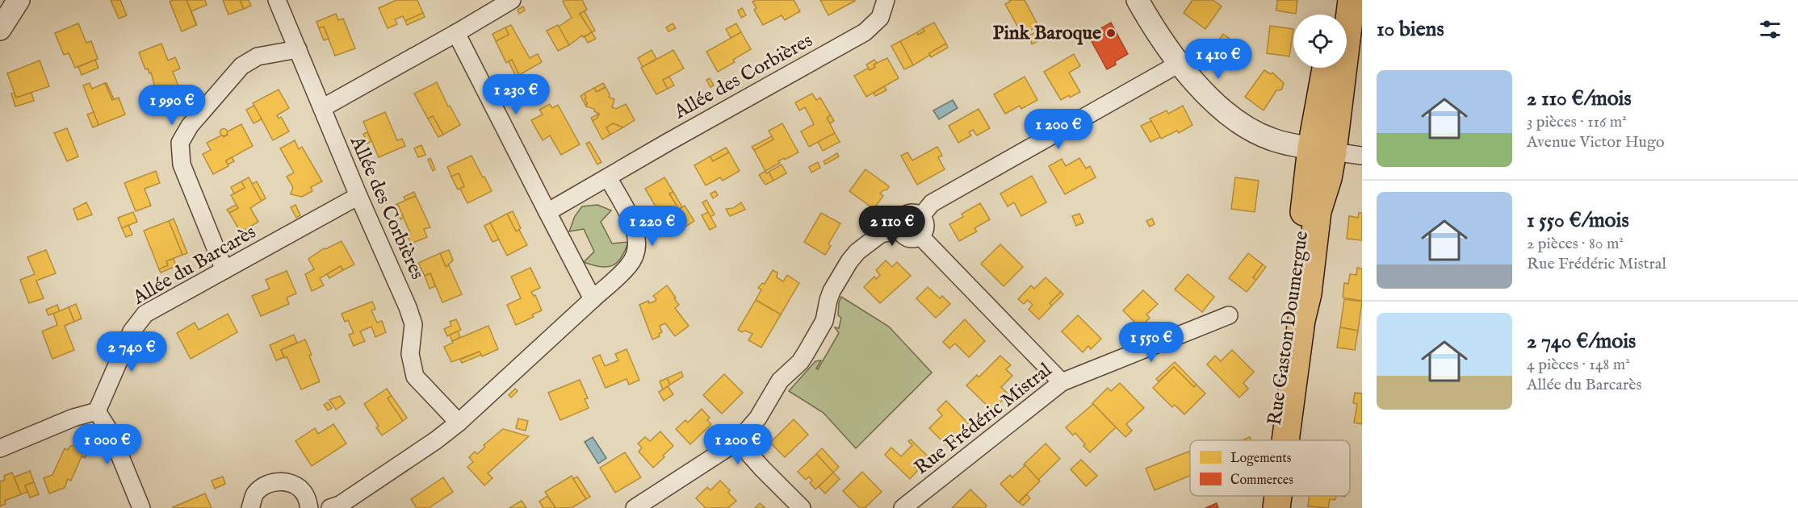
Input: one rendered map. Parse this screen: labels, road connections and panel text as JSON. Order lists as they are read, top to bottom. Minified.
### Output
{"streets":{"main road":["Rue Gaston Doumergue"],"street":["Allée des Corbières","Allée du Barcarès","Rue Frédéric Mistral"]},"crossings":[["Allée des Corbières","Allée du Barcarès"]],"places":["Pink Baroque"],"legend":["Logements","Commerces"],"page":{"heading":"10 biens","price":["1 410 €","1 230 €","1 990 €","1 200 €","1 220 €","2 110 €","1 550 €","2 740 €","1 000 €","1 200 €"],"list":[{"name":"2 110 €/mois","note":"3 pièces · 116 m² · Avenue Victor Hugo"},{"name":"1 550 €/mois","note":"2 pièces · 80 m² · Rue Frédéric Mistral"},{"name":"2 740 €/mois","note":"4 pièces · 148 m² · Allée du Barcarès"}]}}
